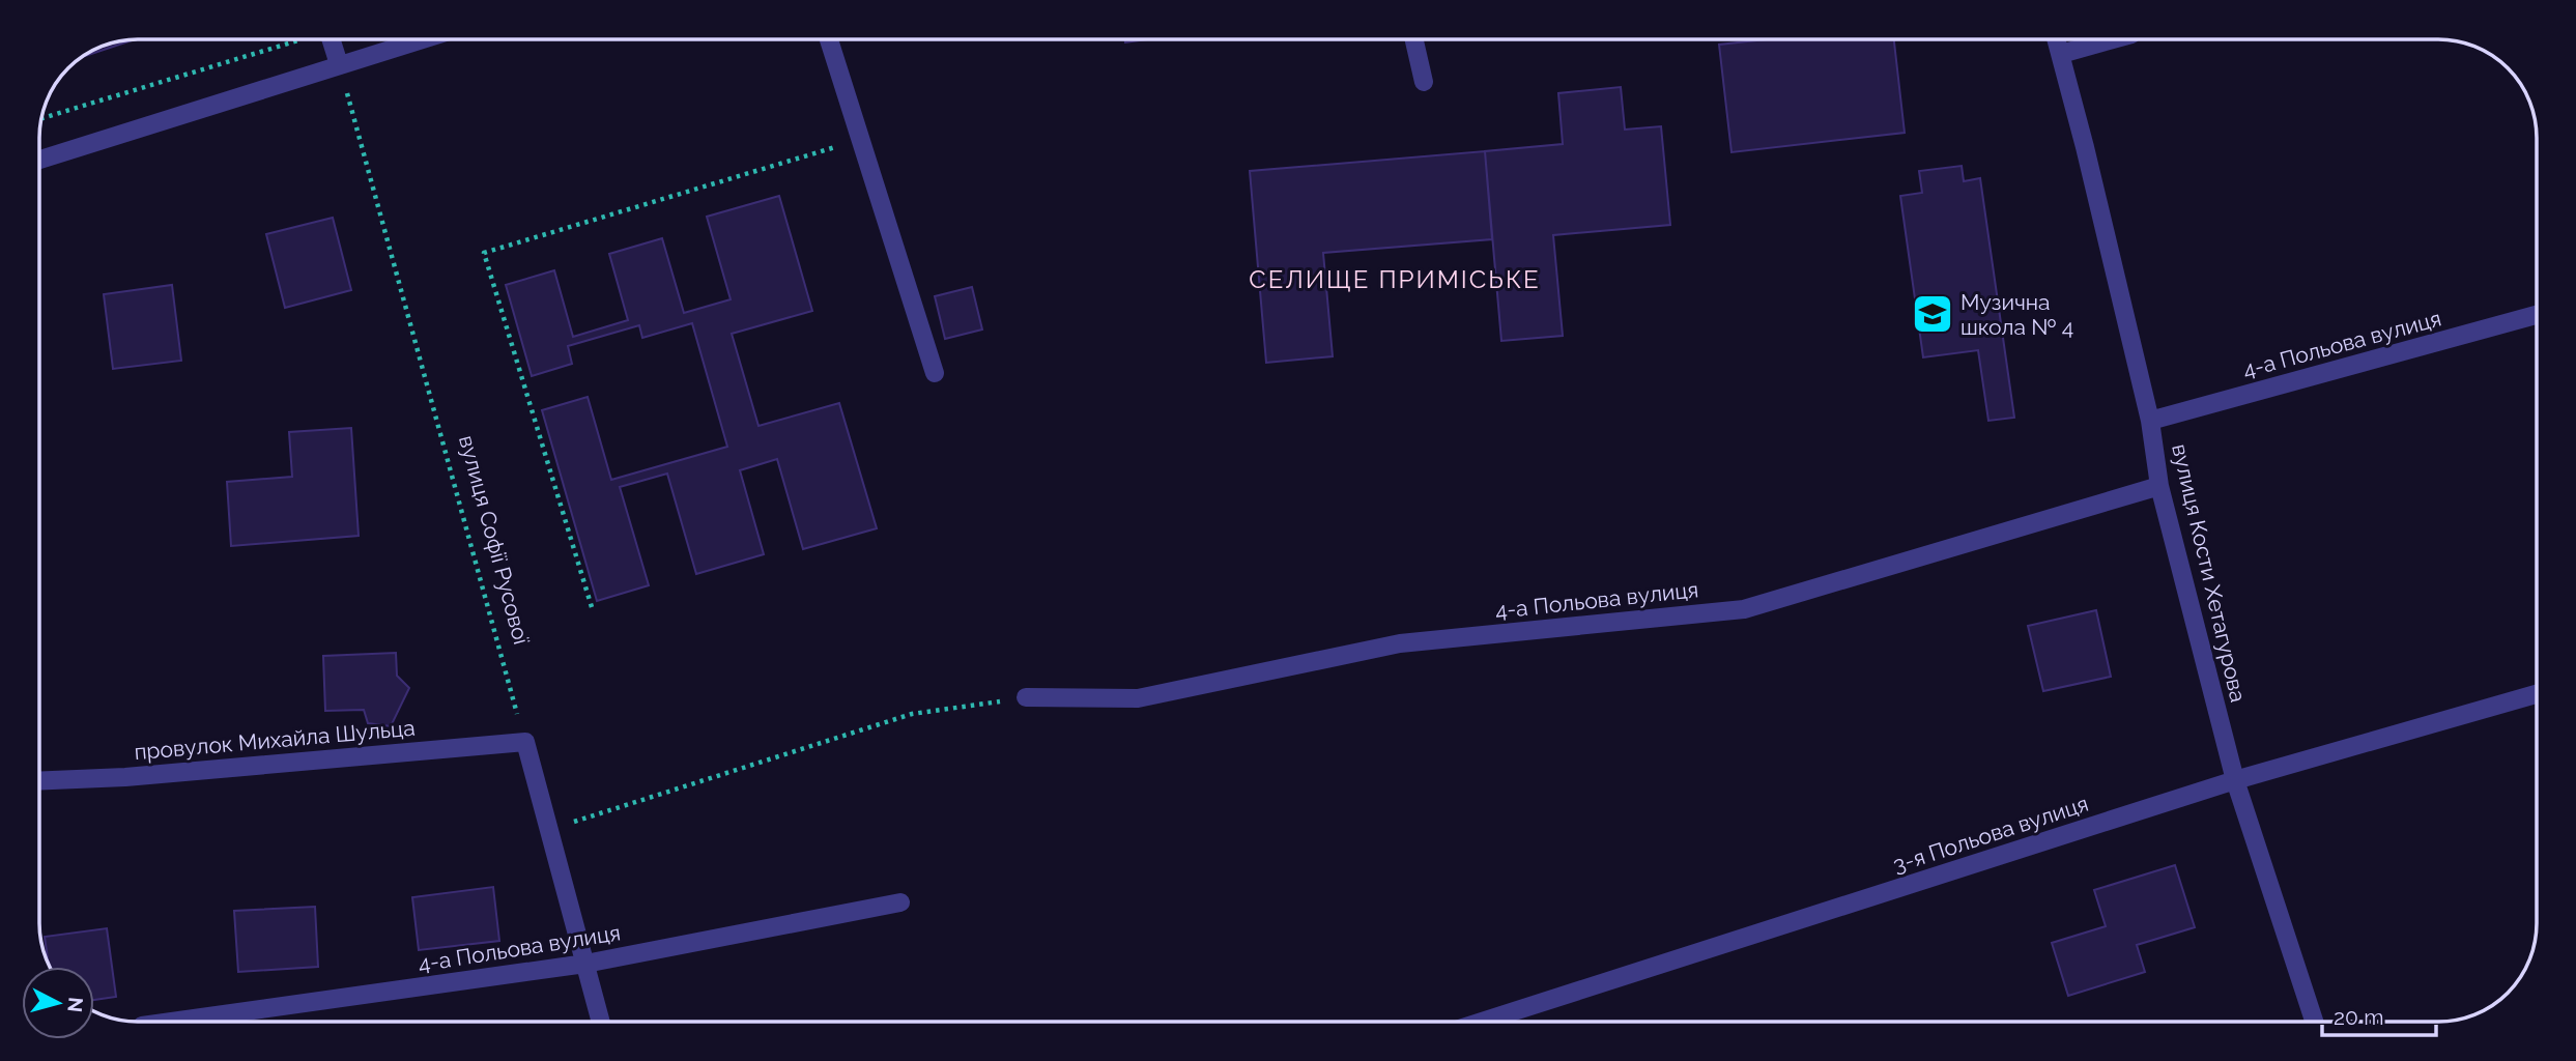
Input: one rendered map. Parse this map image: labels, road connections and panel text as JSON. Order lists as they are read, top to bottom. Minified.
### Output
{"streets":{"street":["4-а Польова вулиця","вулиця Кости Хетагурова","провулок Михайла Шульца","3-я Польова вулиця"],"path":["вулиця Софії Русової"]},"crossings":[["4-а Польова вулиця","вулиця Кости Хетагурова"],["вулиця Софії Русової","провулок Михайла Шульца"],["вулиця Кости Хетагурова","3-я Польова вулиця"]],"districts":["СЕЛИЩЕ ПРИМІСЬКЕ"],"places":{"school or university":["Музична школа № 4"]},"scale_bar":"20 m","north":"right"}
